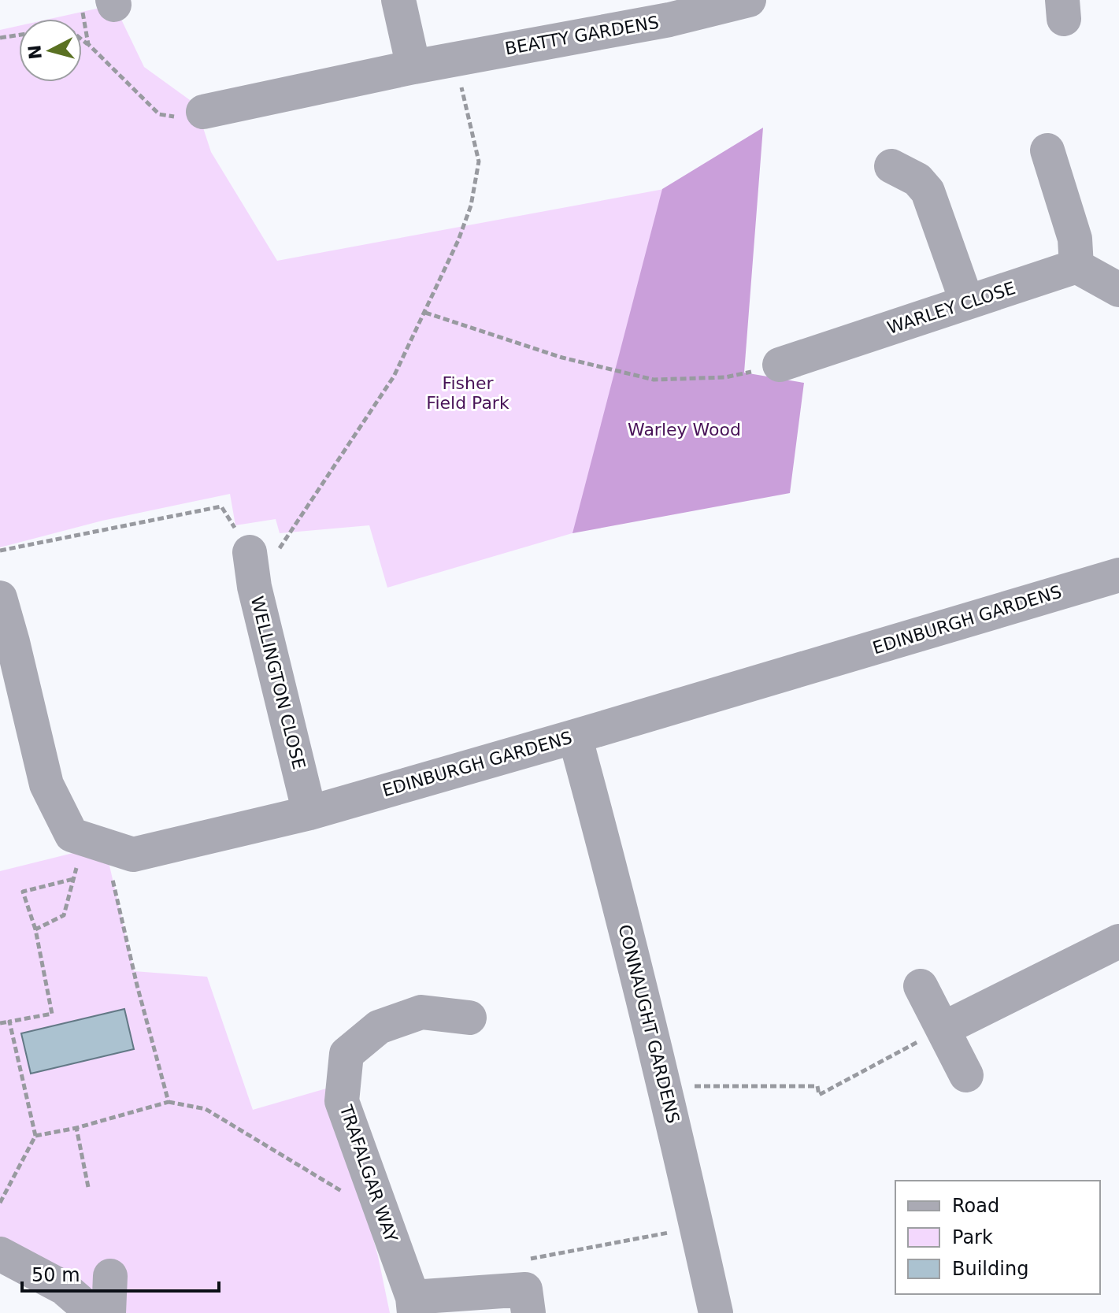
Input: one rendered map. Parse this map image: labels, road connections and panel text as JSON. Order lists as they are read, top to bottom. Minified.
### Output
{"streets":{"street":["BEATTY GARDENS","WARLEY CLOSE","EDINBURGH GARDENS","WELLINGTON CLOSE","CONNAUGHT GARDENS","TRAFALGAR WAY"]},"crossings":[["EDINBURGH GARDENS","WELLINGTON CLOSE"],["EDINBURGH GARDENS","CONNAUGHT GARDENS"]],"parks":["Fisher Field Park","Warley Wood"],"legend":["Road","Park","Building"],"scale_bar":"50 m","north":"left"}
